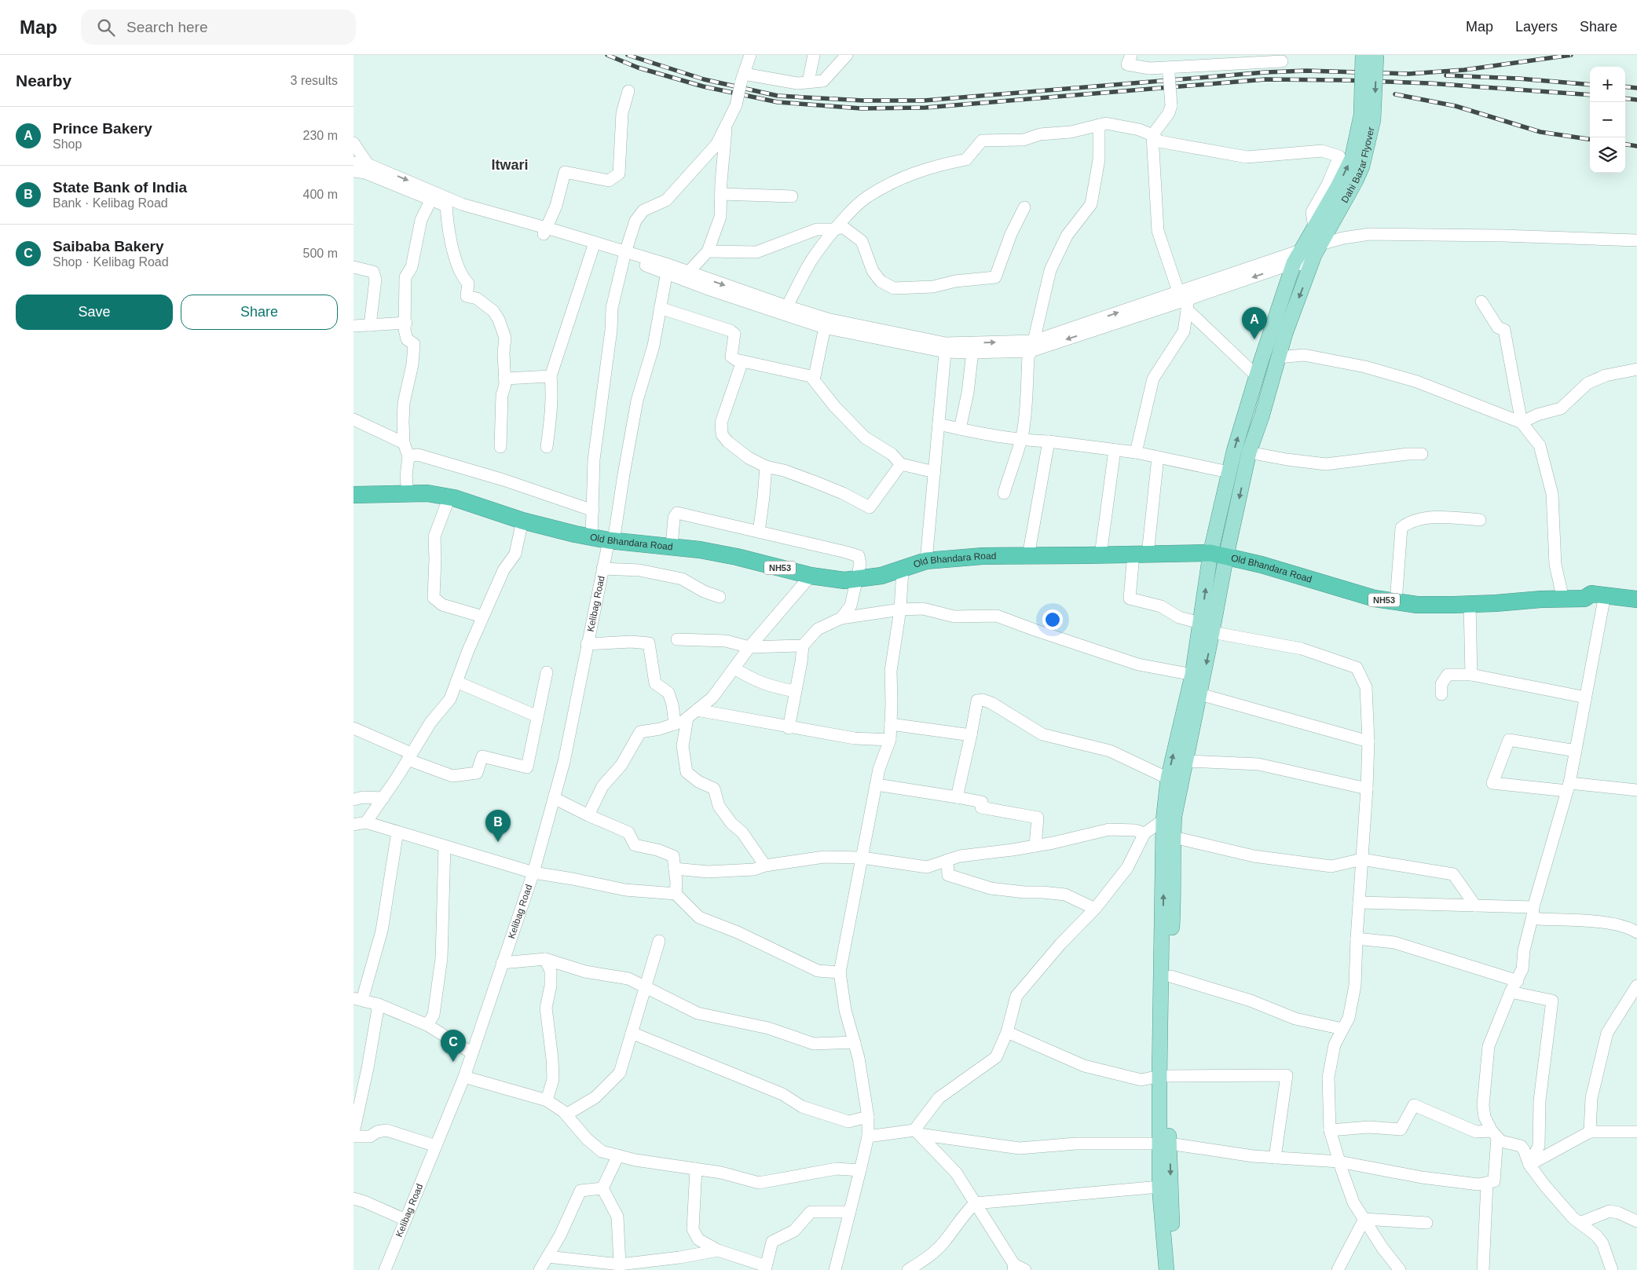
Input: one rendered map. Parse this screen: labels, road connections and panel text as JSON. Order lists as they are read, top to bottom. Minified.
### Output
{"streets":{"highway":["Old Bhandara Road","NH53"],"main road":["Dahi Bazar Flyover"],"street":["Kelibag Road"]},"crossings":[["Old Bhandara Road","NH53"],["Old Bhandara Road","Kelibag Road"]],"districts":["Itwari"],"page":{"header":"Map","search":"Search here","nav":["Map","Layers","Share"],"heading":["Nearby","3 results"],"map_buttons":["+","−"],"list":[{"mark":"A","name":"Prince Bakery","note":"Shop","value":"230 m"},{"mark":"B","name":"State Bank of India","note":"Bank · Kelibag Road","value":"400 m"},{"mark":"C","name":"Saibaba Bakery","note":"Shop · Kelibag Road","value":"500 m"}],"buttons":["Save","Share"],"pins":["A","B","C"]}}
